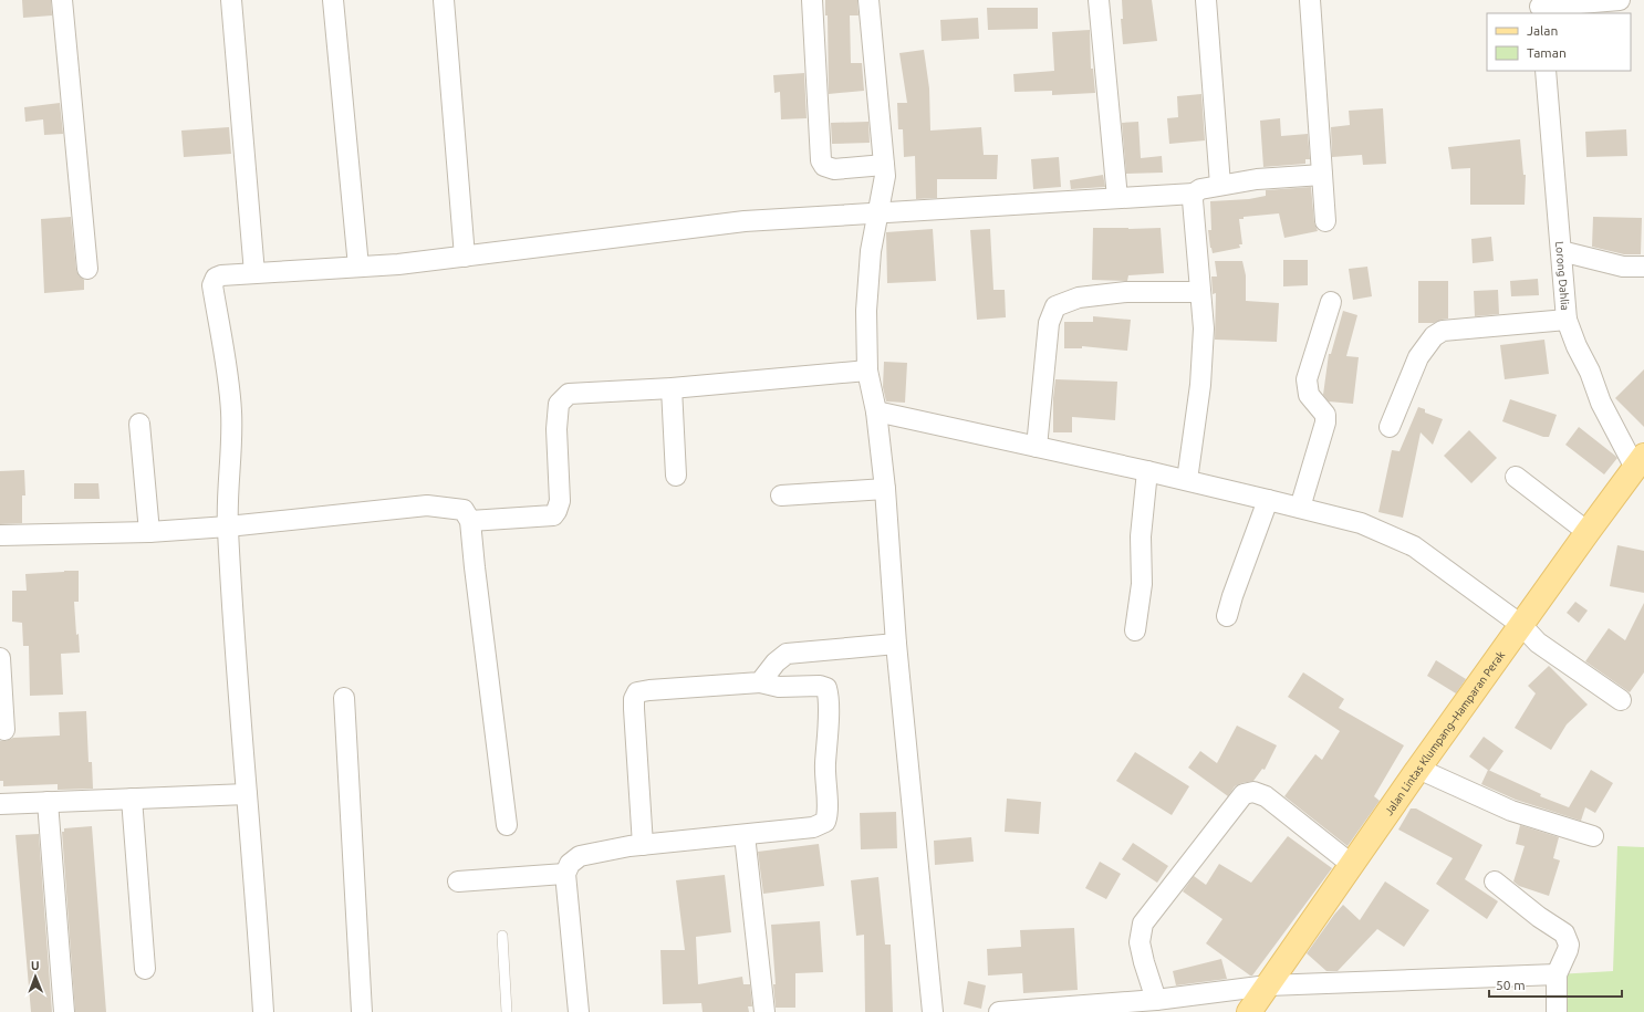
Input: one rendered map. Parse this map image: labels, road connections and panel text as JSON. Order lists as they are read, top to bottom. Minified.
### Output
{"streets":{"main road":["Jalan Lintas Klumpang–Hamparan Perak"],"street":["Lorong Dahlia"]},"crossings":[["Lorong Dahlia","Jalan Lintas Klumpang–Hamparan Perak"]],"legend":["Jalan","Taman"],"scale_bar":"50 m","north":"top"}
